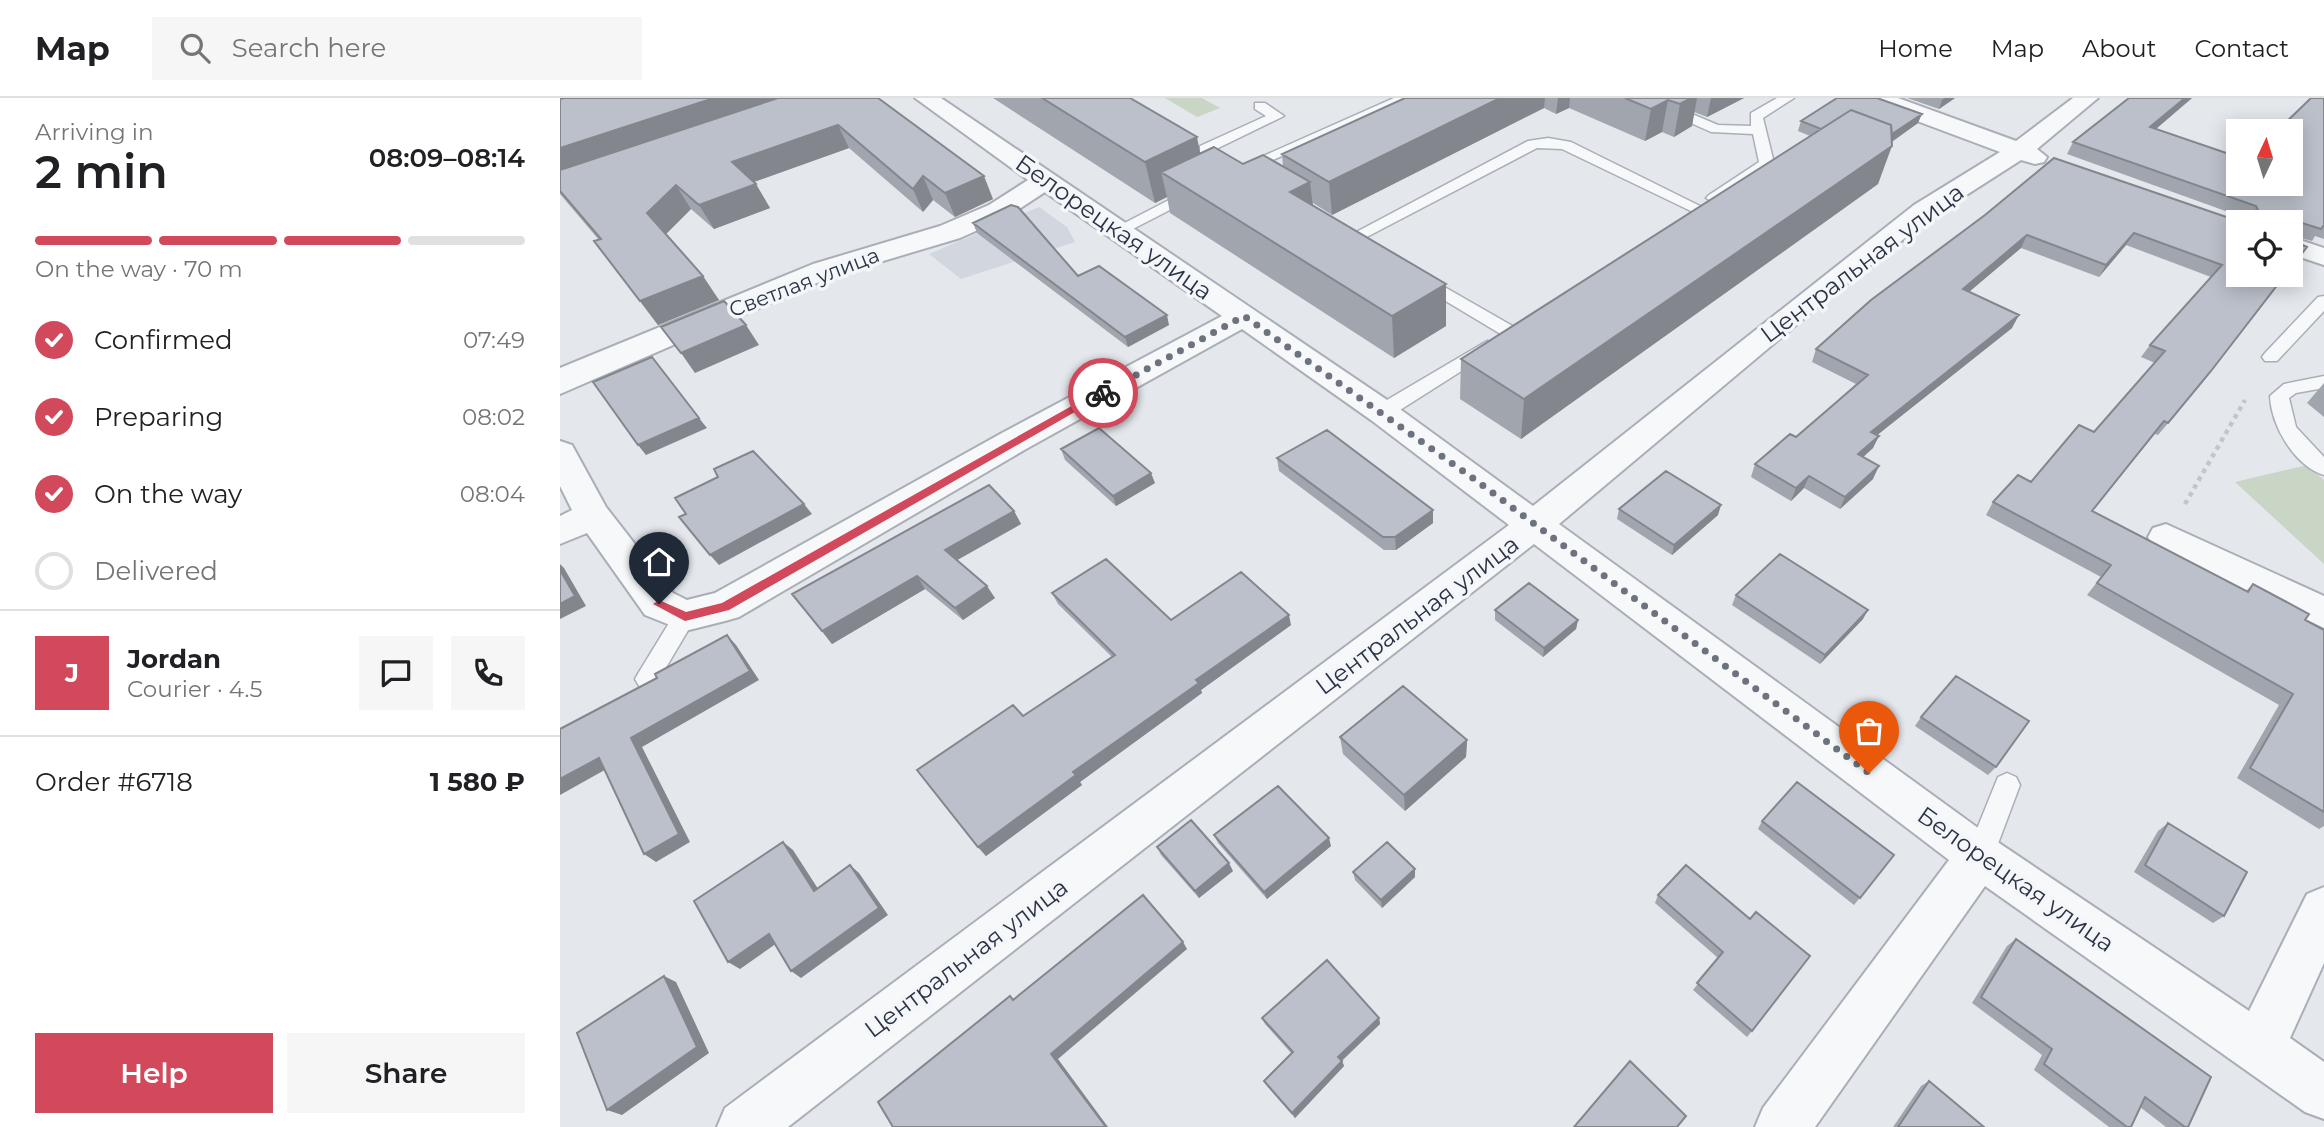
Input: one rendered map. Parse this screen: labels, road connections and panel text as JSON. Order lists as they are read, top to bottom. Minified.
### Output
{"streets":{"street":["Белорецкая улица","Центральная улица","Светлая улица"]},"crossings":[["Белорецкая улица","Центральная улица"],["Белорецкая улица","Светлая улица"]],"north":"top","page":{"header":"Map","search":"Search here","nav":["Home","Map","About","Contact"],"heading":["2 min","Arriving in","08:09–08:14"],"panel":["Jordan","Courier · 4.5","Order #6718","1 580 ₽"],"bar":"On the way · 70 m","list":[["Confirmed","07:49"],["Preparing","08:02"],["On the way","08:04"],"Delivered"],"round":"J","buttons":["Help","Share"]}}
